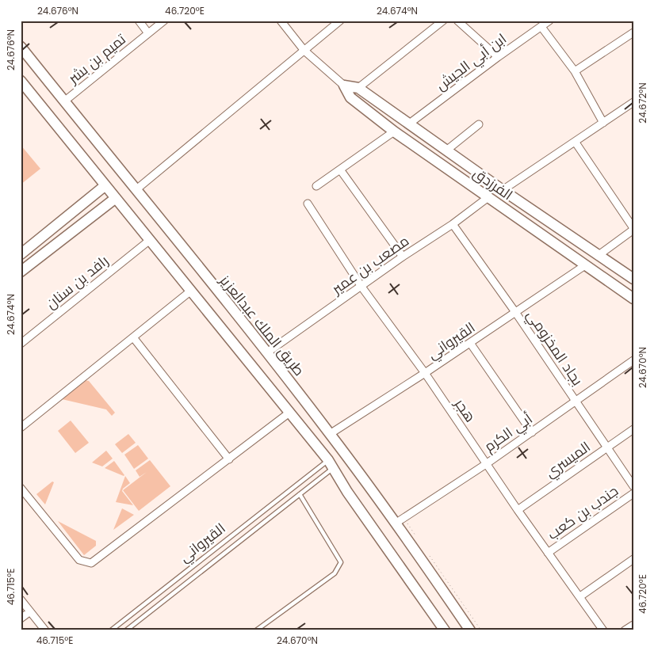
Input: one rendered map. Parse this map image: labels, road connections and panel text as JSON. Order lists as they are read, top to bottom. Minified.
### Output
{"streets":{"main road":["الفرزدق","طريق الملك عبدالعزيز"],"street":["تميم بن بشر","ابن أبي الجيش","مصعب بن عمير","رافد بن سنان","القيرواني","بجاد المخزومي","هجر","أبي الكرم","الميسري","جندب بن كعب"]},"crossings":[["تميم بن بشر","طريق الملك عبدالعزيز"],["ابن أبي الجيش","الفرزدق"],["الفرزدق","مصعب بن عمير"],["الفرزدق","القيرواني"],["مصعب بن عمير","طريق الملك عبدالعزيز"],["مصعب بن عمير","بجاد المخزومي"],["مصعب بن عمير","هجر"],["طريق الملك عبدالعزيز","القيرواني"],["طريق الملك عبدالعزيز","أبي الكرم"],["القيرواني","بجاد المخزومي"],["القيرواني","هجر"],["بجاد المخزومي","أبي الكرم"],["بجاد المخزومي","الميسري"],["هجر","أبي الكرم"],["هجر","الميسري"],["هجر","جندب بن كعب"]],"coordinates":["24.676°N","46.720°E","24.674°N","24.672°N","24.670°N","46.715°E"]}
